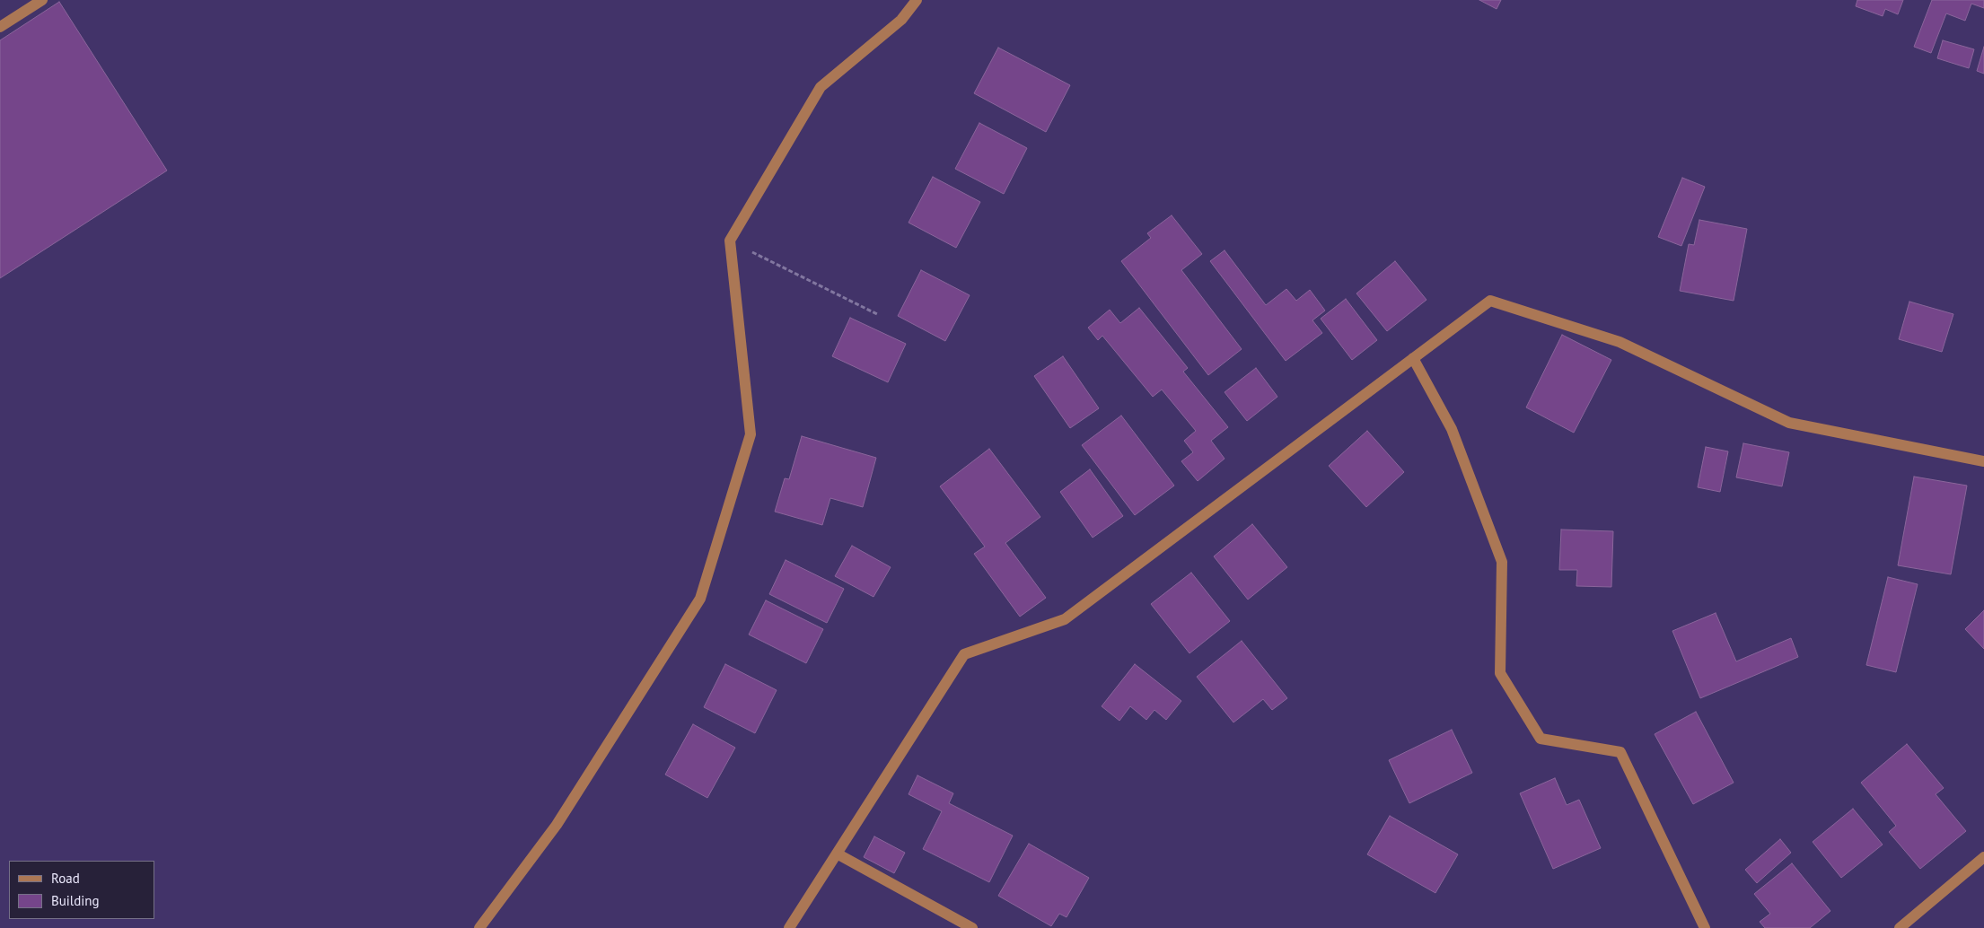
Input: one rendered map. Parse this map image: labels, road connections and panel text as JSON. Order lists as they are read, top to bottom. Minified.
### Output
{"legend":["Road","Building"]}
